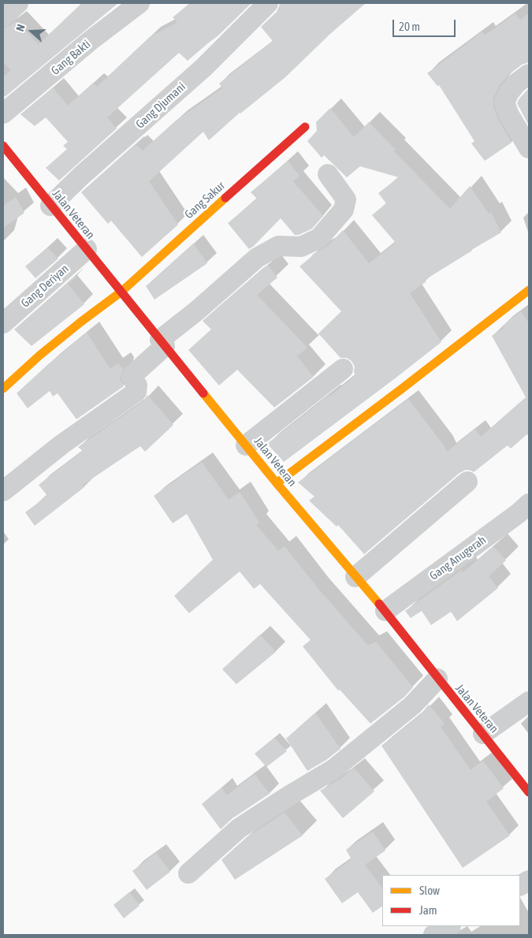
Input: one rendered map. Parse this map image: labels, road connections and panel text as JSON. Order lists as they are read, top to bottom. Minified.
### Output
{"streets":{"street":["Gang Bakti","Gang Djumani","Gang Sakur","Jalan Veteran","Gang Deriyan","Gang Anugerah"]},"crossings":[["Gang Djumani","Jalan Veteran"],["Gang Sakur","Jalan Veteran"],["Jalan Veteran","Gang Deriyan"],["Jalan Veteran","Gang Anugerah"]],"legend":["Slow","Jam"],"scale_bar":"20 m","north":"left"}
